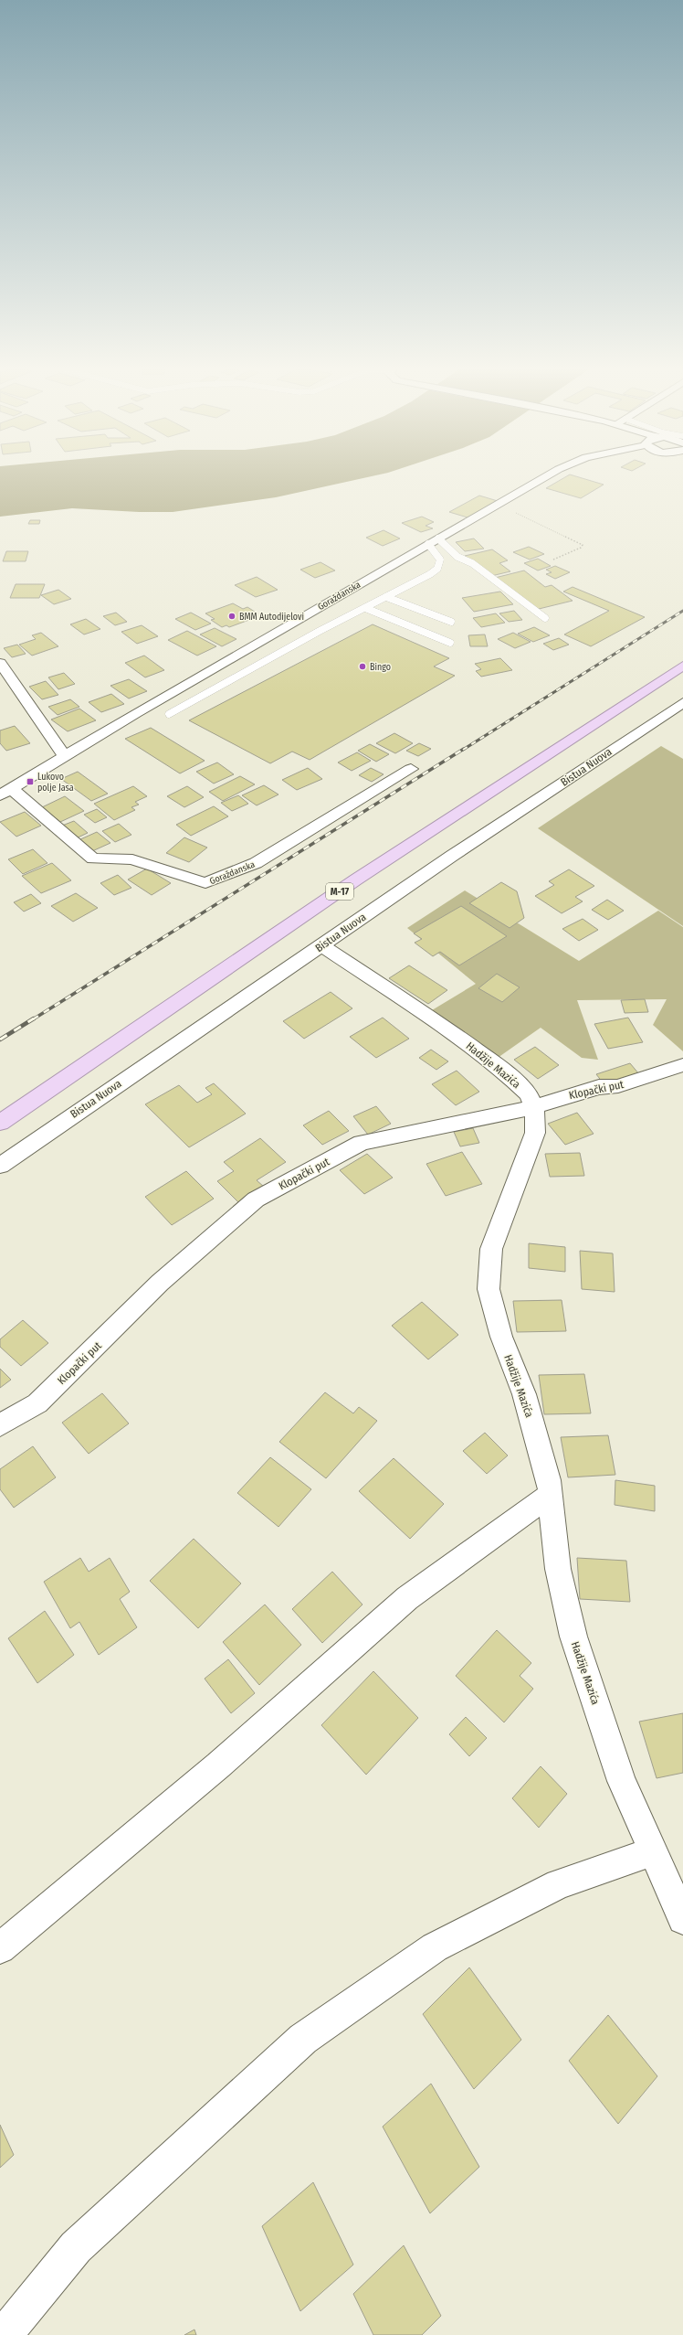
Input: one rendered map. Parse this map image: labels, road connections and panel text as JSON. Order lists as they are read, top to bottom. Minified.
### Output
{"streets":{"highway":["M-17"],"street":["Goraždanska","Bistua Nuova","Hadžije Mazića","Klopački put"]},"crossings":[["Bistua Nuova","Hadžije Mazića"],["Hadžije Mazića","Klopački put"]],"places":{"other":["BMM Autodijelovi","Bingo"],"transit":["Lukovo polje Jasa"]}}
